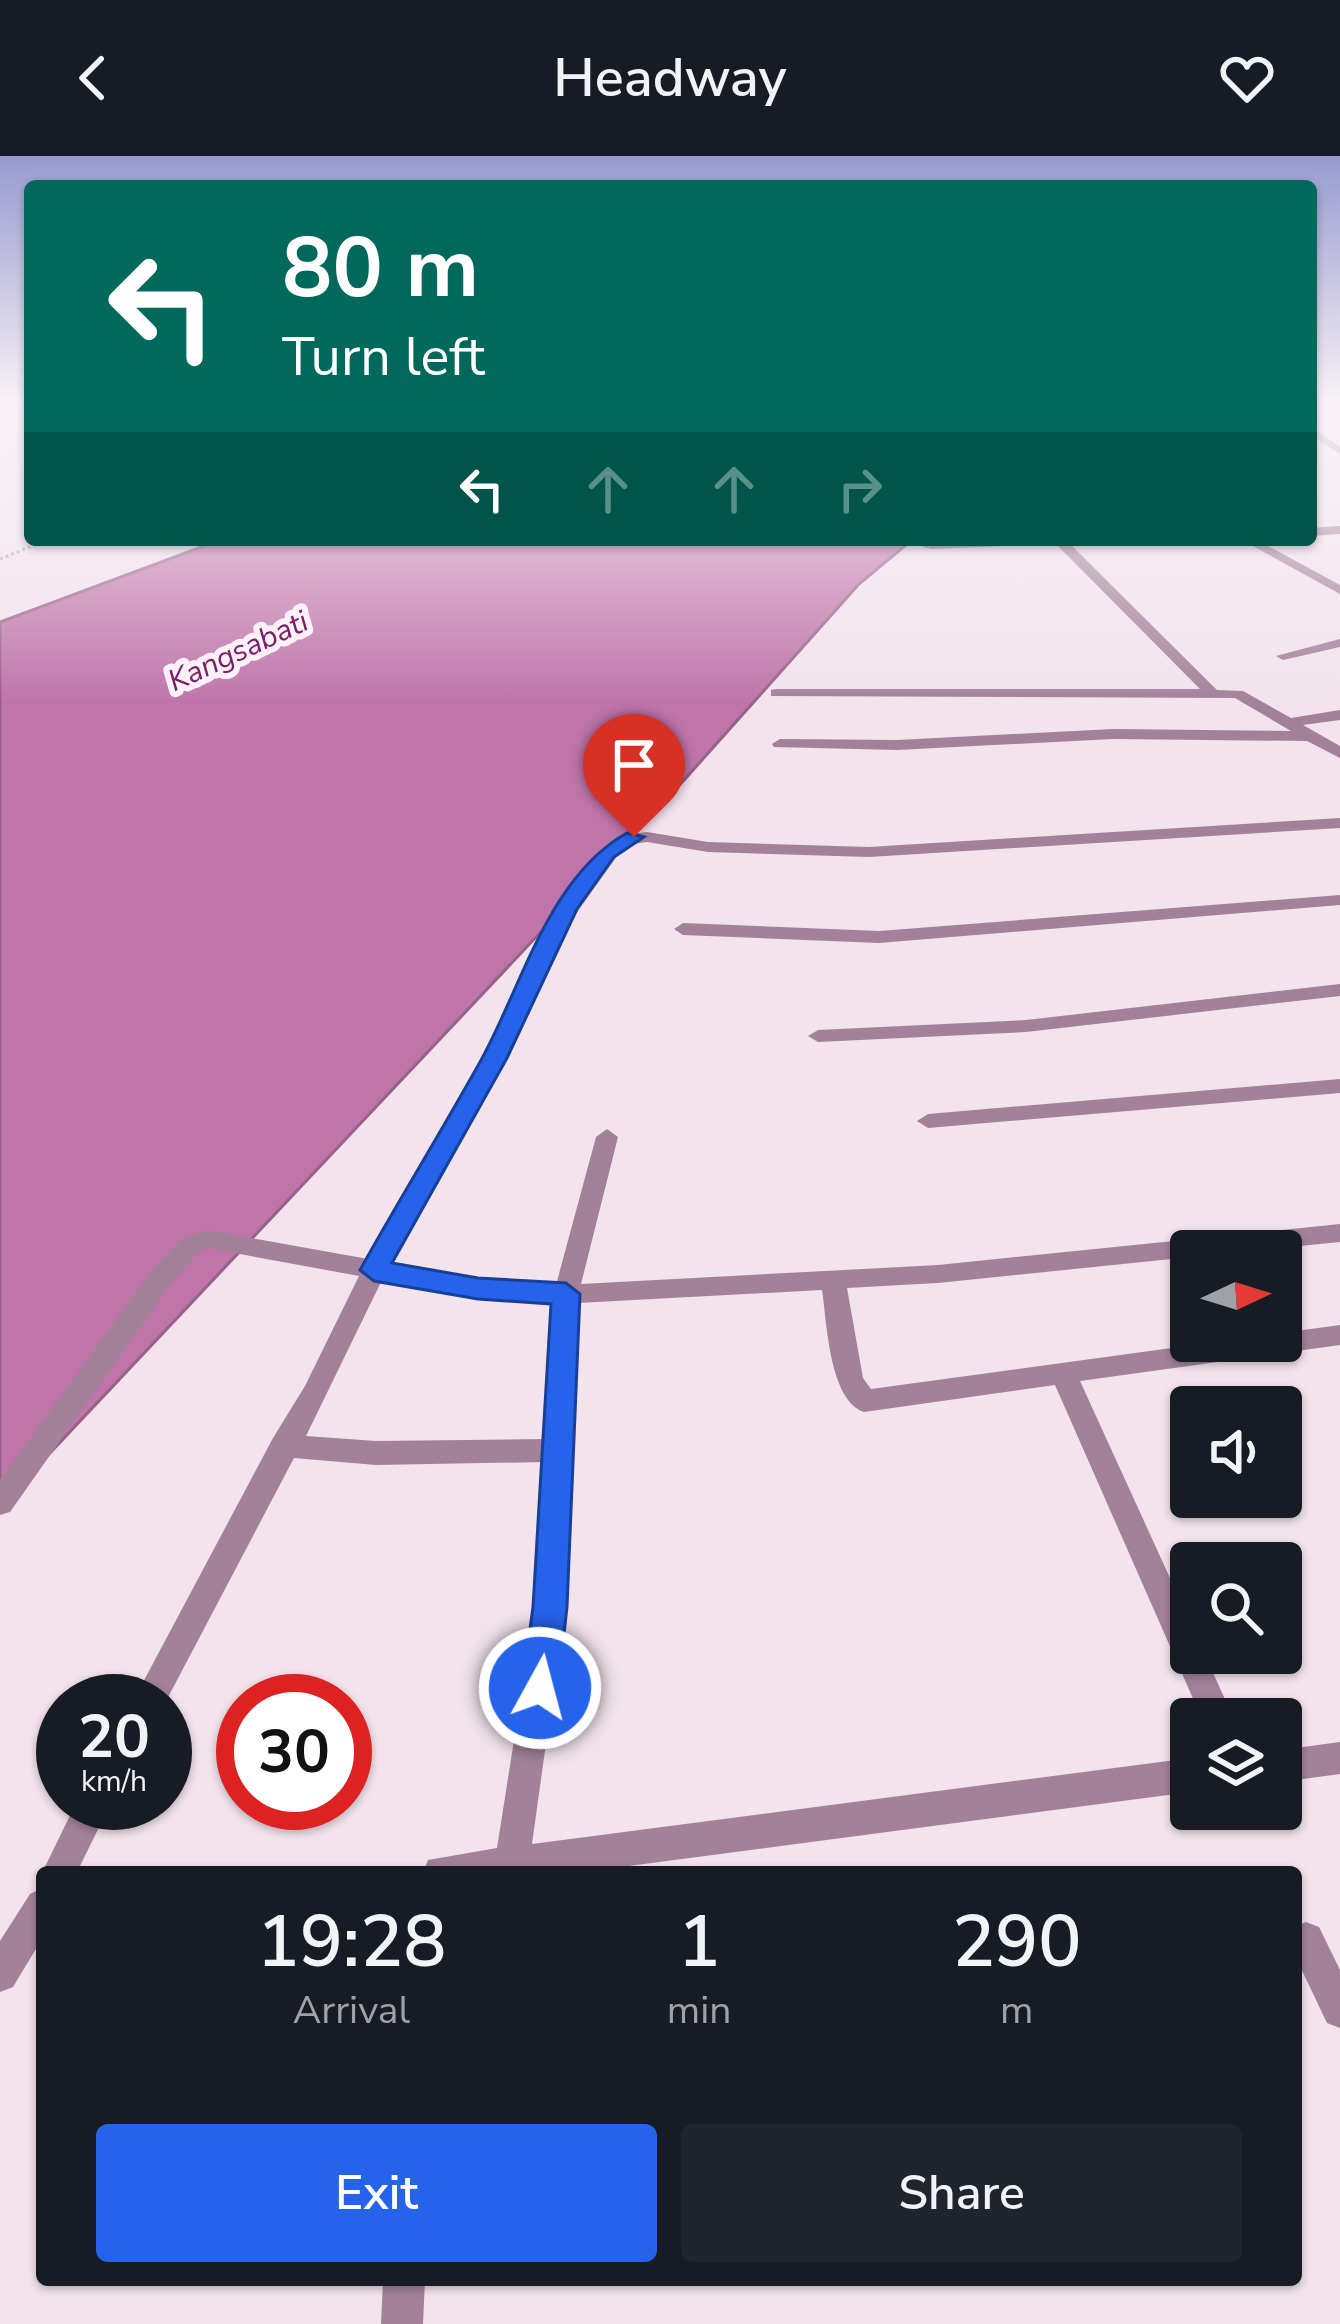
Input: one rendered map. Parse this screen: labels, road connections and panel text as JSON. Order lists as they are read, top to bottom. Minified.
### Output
{"water":["Kangsabati"],"north":"right","page":{"header":"Headway","turn":["80 m","Turn left"],"speed":"20 km/h","limit":"30","eta":["19:28","Arrival","1","min","290","m"],"buttons":["Exit","Share"]}}
